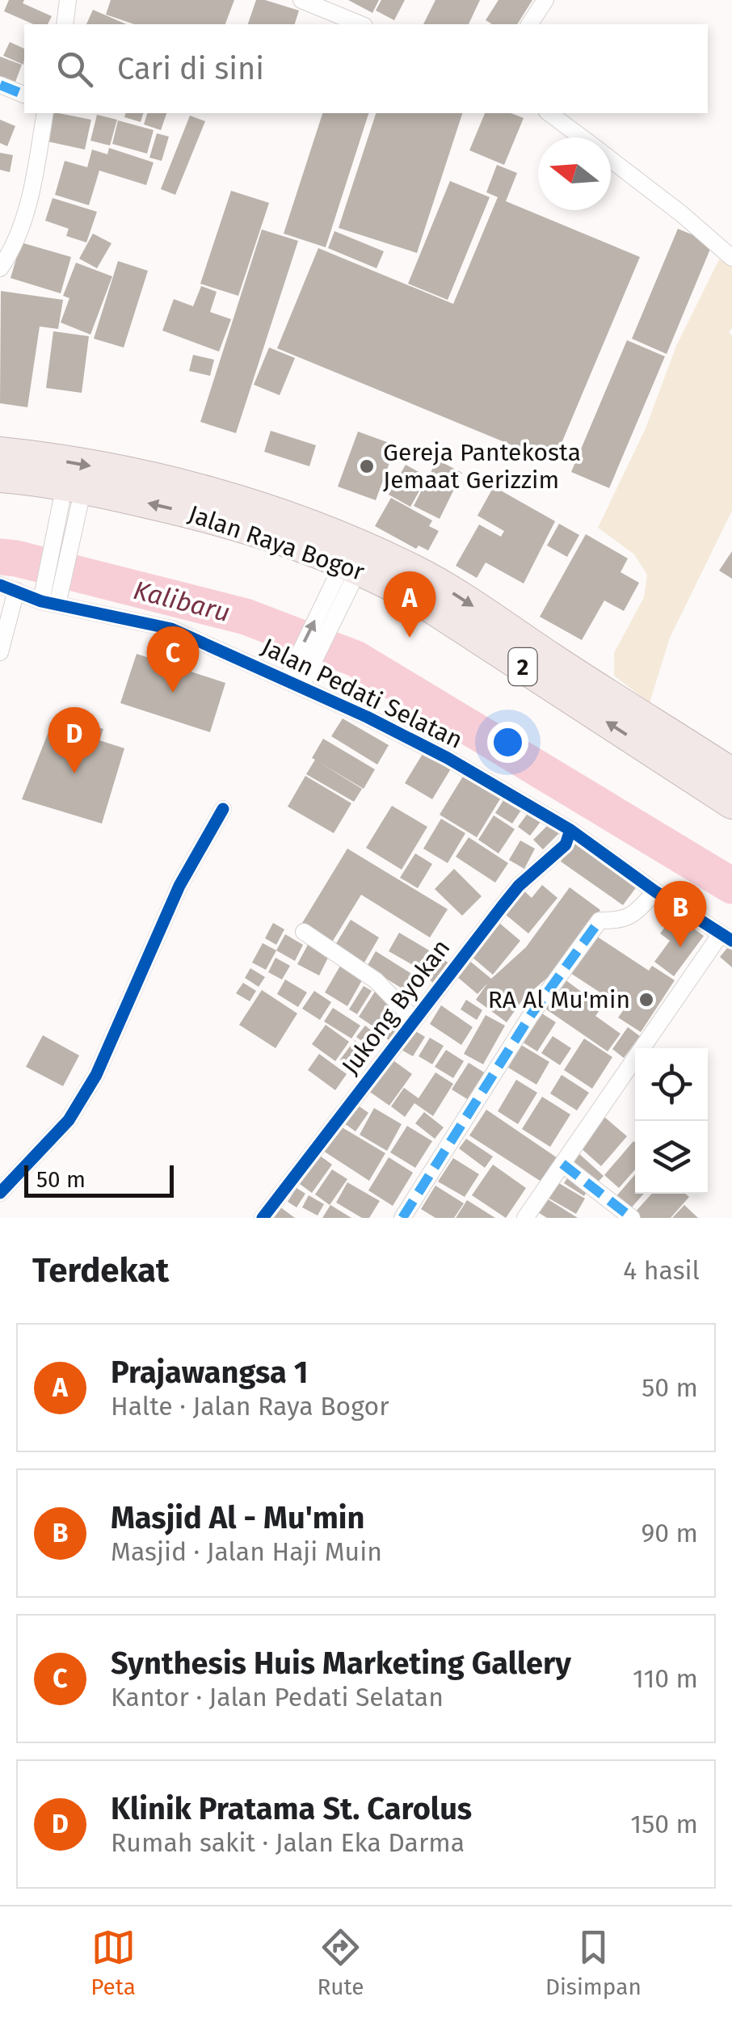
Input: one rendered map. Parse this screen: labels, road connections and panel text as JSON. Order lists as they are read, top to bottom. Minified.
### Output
{"streets":{"highway":["Jalan Raya Bogor","2"],"street":["Jalan Pedati Selatan","Jukong Byokan"]},"crossings":[["Jalan Pedati Selatan","Jukong Byokan"]],"water":["Kalibaru"],"places":["Gereja Pantekosta Jemaat Gerizzim","RA Al Mu'min"],"scale_bar":"50 m","north":"left","page":{"search":"Cari di sini","pins":["A","C","D","B"],"scale":"50 m","heading":["Terdekat","4 hasil"],"list":[{"mark":"A","name":"Prajawangsa 1","note":"Halte · Jalan Raya Bogor","value":"50 m"},{"mark":"B","name":"Masjid Al - Mu'min","note":"Masjid · Jalan Haji Muin","value":"90 m"},{"mark":"C","name":"Synthesis Huis Marketing Gallery","note":"Kantor · Jalan Pedati Selatan","value":"110 m"},{"mark":"D","name":"Klinik Pratama St. Carolus","note":"Rumah sakit · Jalan Eka Darma","value":"150 m"}],"nav":["Peta","Rute","Disimpan"]}}
